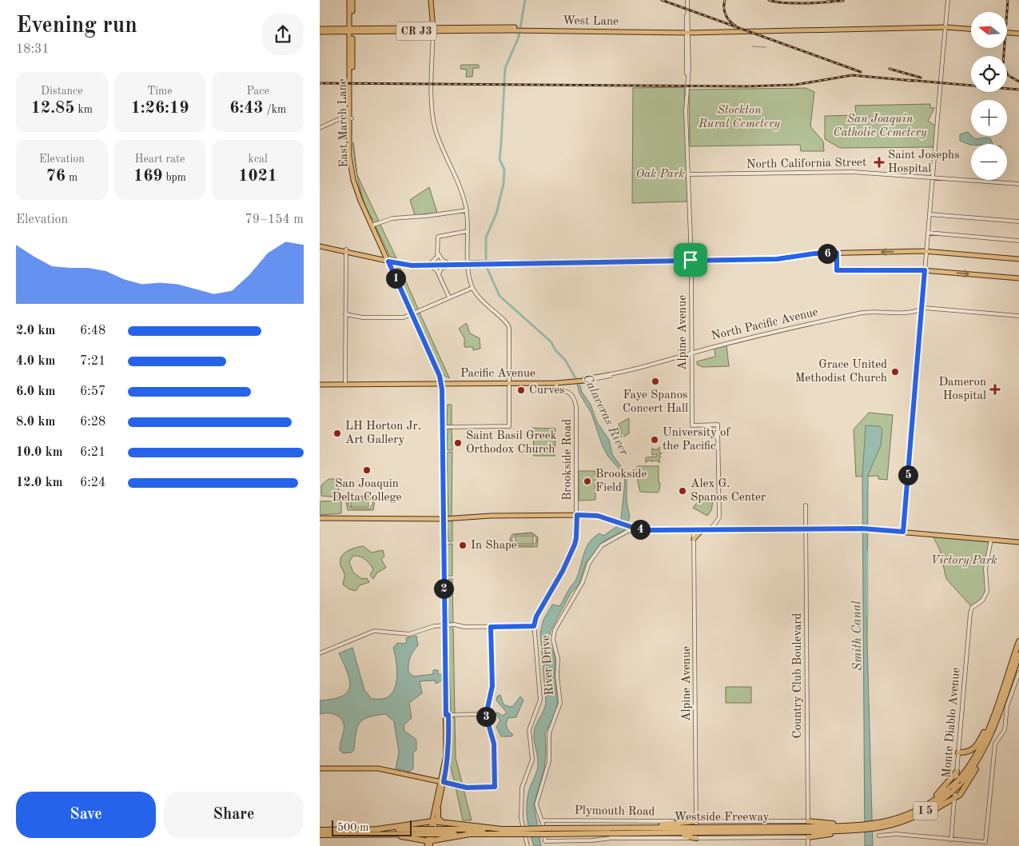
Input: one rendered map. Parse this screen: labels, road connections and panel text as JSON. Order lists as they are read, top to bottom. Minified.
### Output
{"streets":{"highway":["I 5","Westside Freeway"],"main road":["West Lane","CR J3","East March Lane","North Pacific Avenue","Pacific Avenue"],"street":["North California Street","Alpine Avenue","Brookside Road","River Drive","Country Club Boulevard","Monte Diablo Avenue","Plymouth Road"]},"crossings":[["West Lane","CR J3"],["West Lane","East March Lane"],["West Lane","Alpine Avenue"],["North California Street","Alpine Avenue"],["North Pacific Avenue","Alpine Avenue"],["North Pacific Avenue","Pacific Avenue"],["North Pacific Avenue","Brookside Road"],["Alpine Avenue","River Drive"],["Pacific Avenue","Brookside Road"],["River Drive","Plymouth Road"],["Monte Diablo Avenue","Westside Freeway"],["Plymouth Road","Westside Freeway"]],"water":["Calaveras River","Smith Canal"],"parks":["Stockton Rural Cemetery","San Joaquin Catholic Cemetery","Oak Park","Victory Park"],"places":{"health":["Saint Josephs Hospital","Dameron Hospital"],"other":["Grace United Methodist Church","Faye Spanos Concert Hall","Curves","LH Horton Jr. Art Gallery","University of the Pacific","Saint Basil Greek Orthodox Church","San Joaquin Delta College","Brookside Field","Alex G. Spanos Center","In Shape"]},"scale_bar":"500 m","north":"left","page":{"heading":["Evening run","18:31"],"map_buttons":["+","−"],"stats":[["Distance","12.85 km"],["Time","1:26:19"],["Pace","6:43 /km"],["Elevation","76 m"],["Heart rate","169 bpm"],["kcal","1021"]],"chart":["Elevation","79–154 m"],"pins":["6","1","5","4","2","3"],"list":[{"name":"2.0 km","note":"6:48"},{"name":"4.0 km","note":"7:21"},{"name":"6.0 km","note":"6:57"},{"name":"8.0 km","note":"6:28"},{"name":"10.0 km","note":"6:21"},{"name":"12.0 km","note":"6:24"}],"buttons":["Save","Share"],"scale":"500 m"}}
